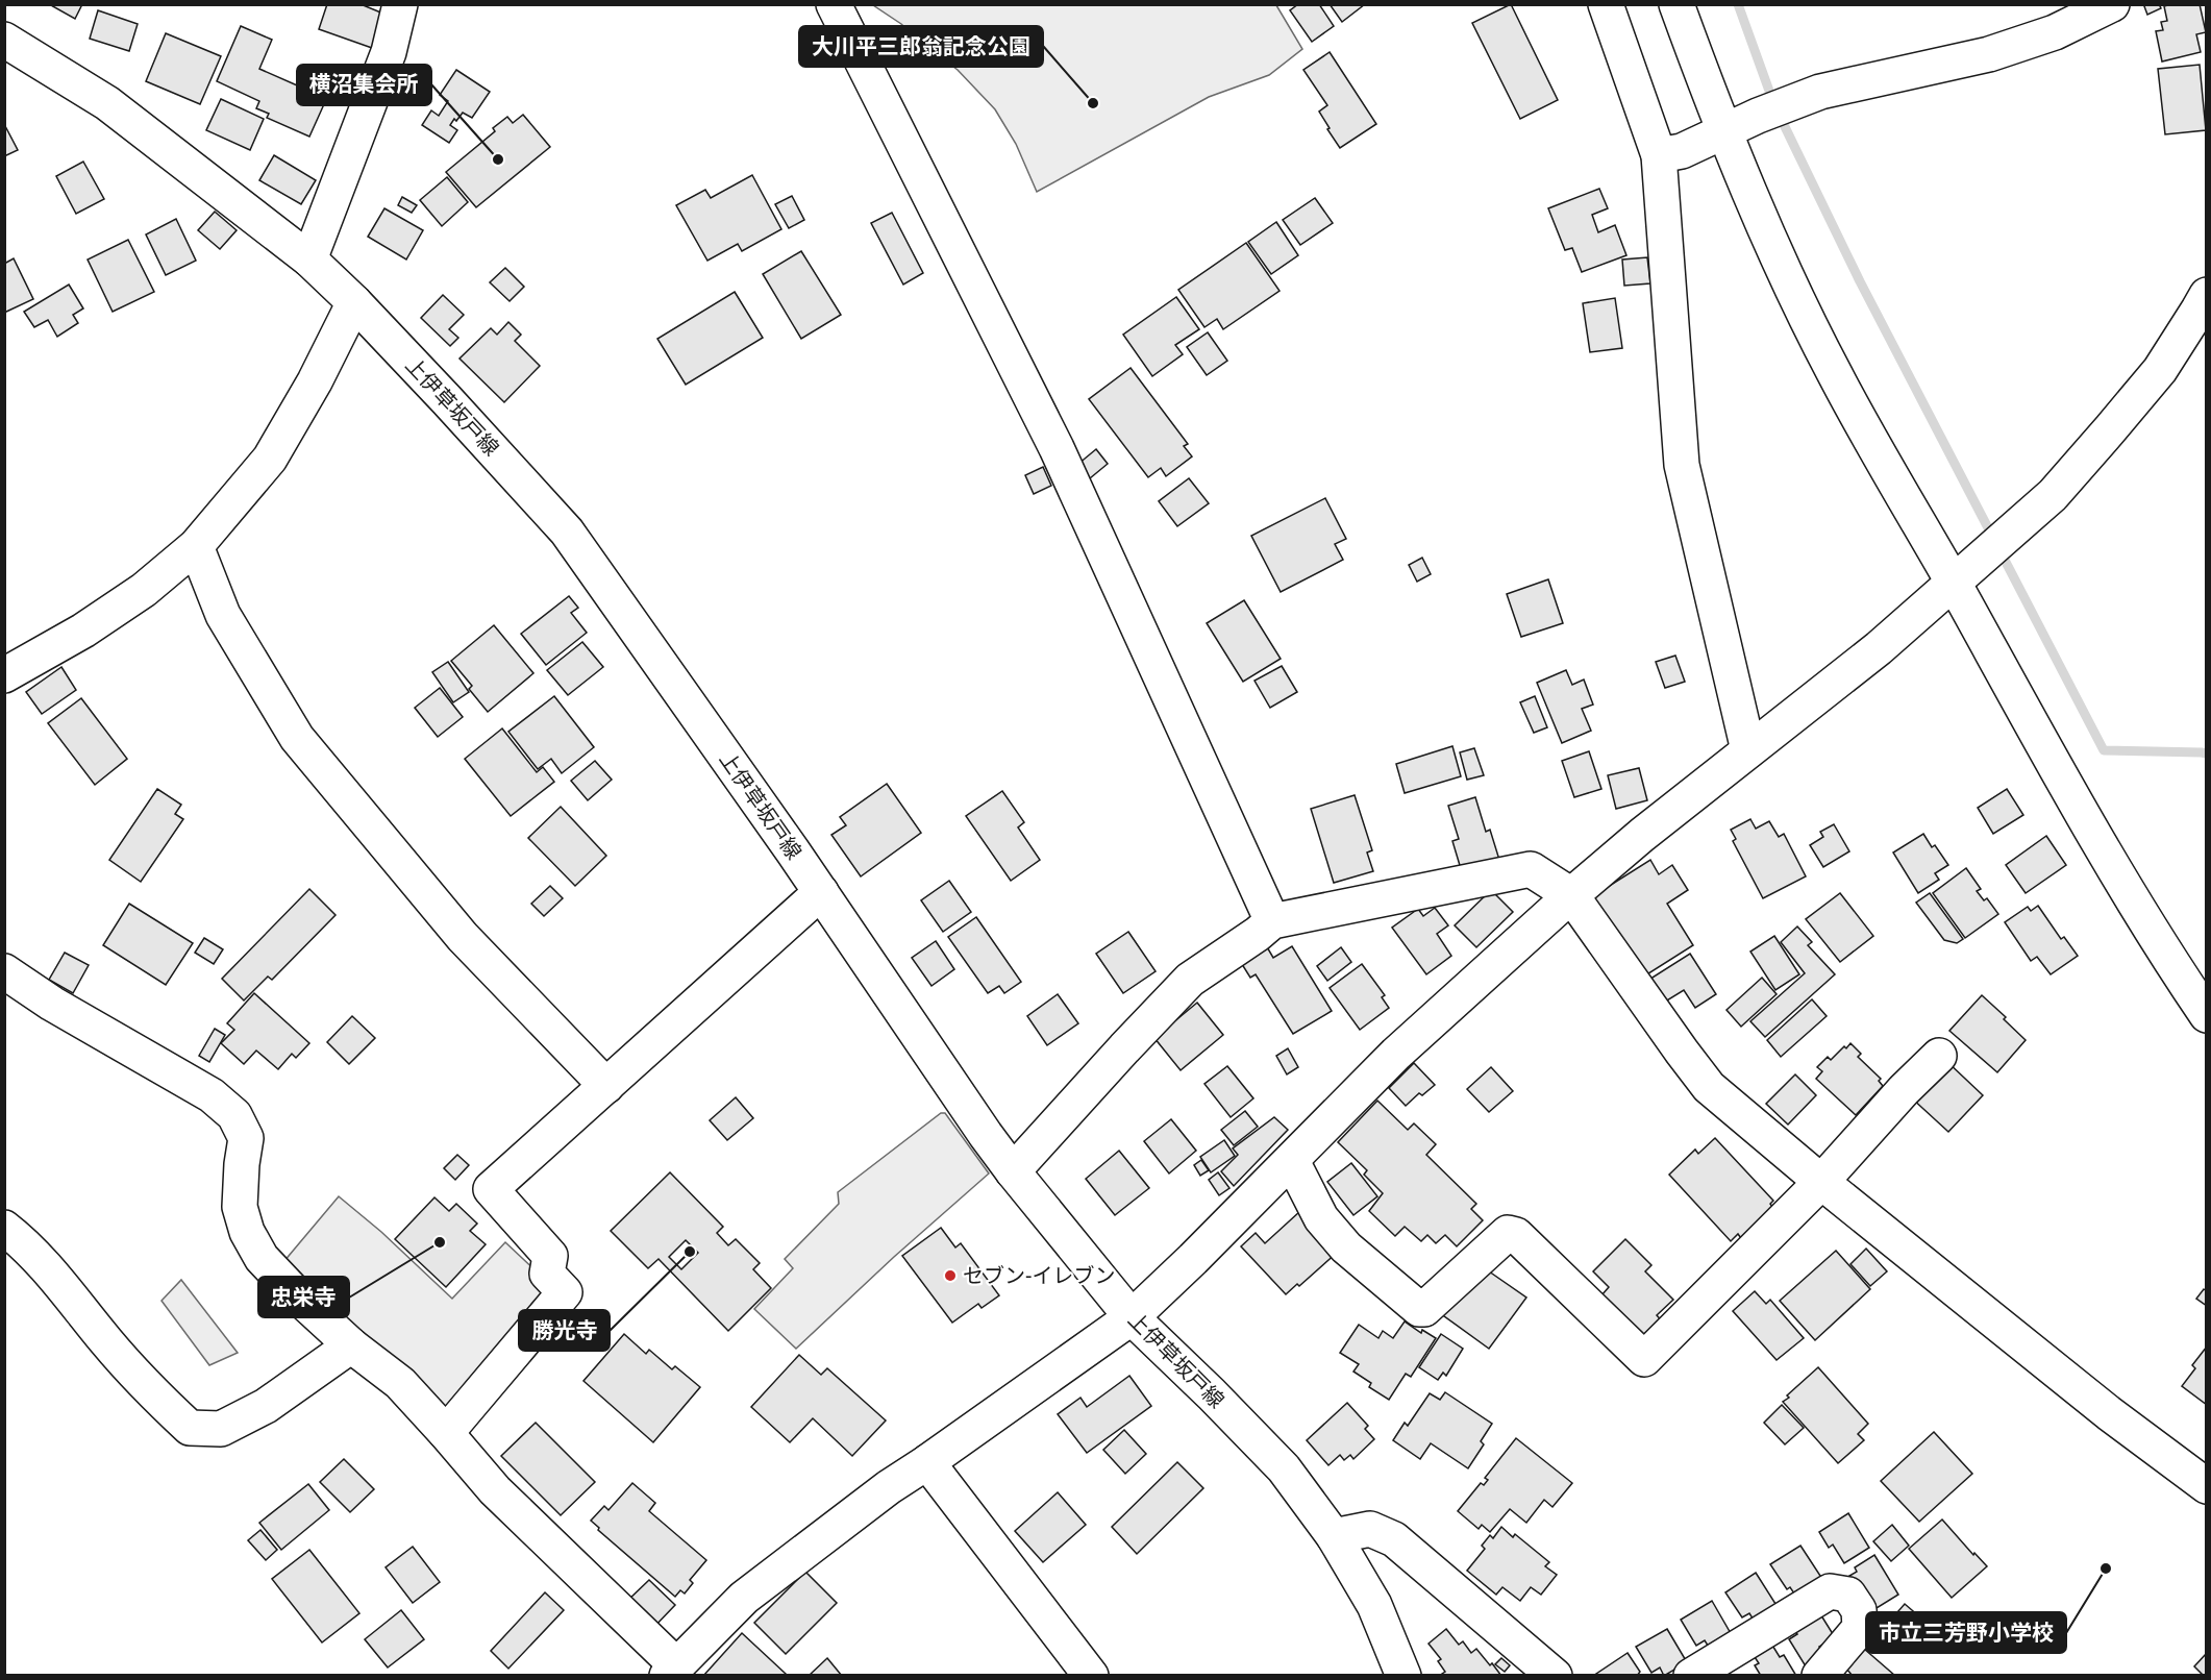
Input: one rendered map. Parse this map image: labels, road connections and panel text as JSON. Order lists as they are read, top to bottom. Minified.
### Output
{"streets":{"street":["上伊草坂戸線"]},"places":["大川平三郎翁記念公園","横沼集会所","忠栄寺","勝光寺","セブン-イレブン","市立三芳野小学校"]}
